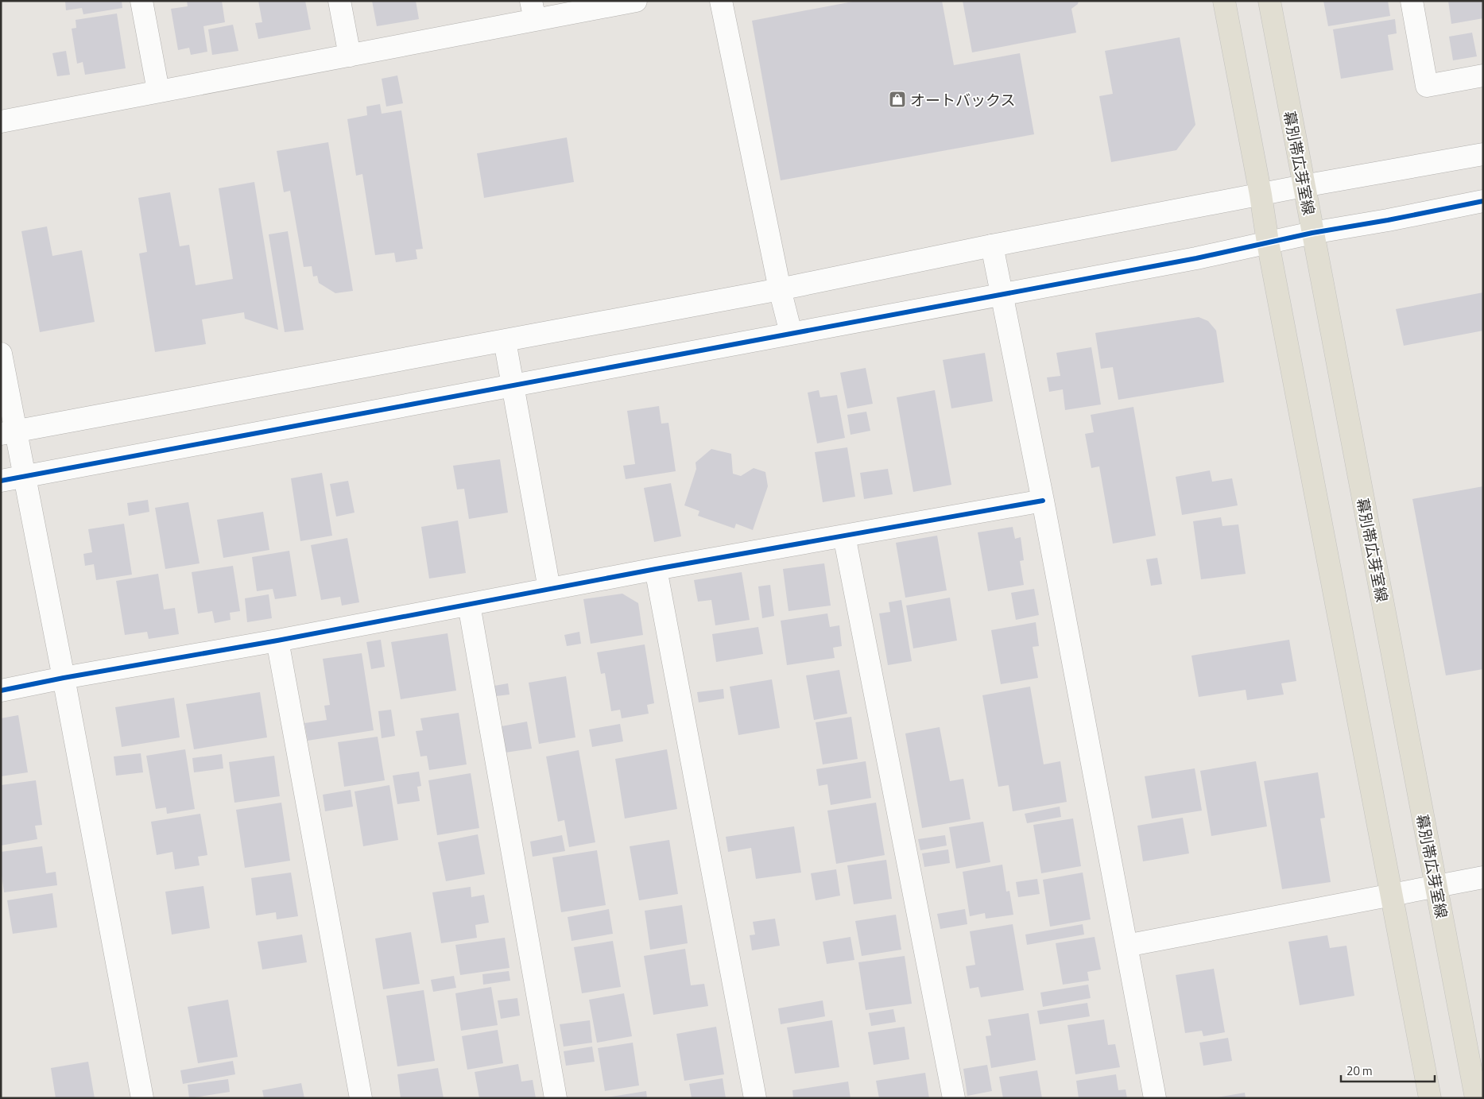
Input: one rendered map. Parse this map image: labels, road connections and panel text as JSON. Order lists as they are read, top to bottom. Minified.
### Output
{"streets":{"main road":["幕別帯広芽室線"]},"places":{"shop":["オートバックス"]},"scale_bar":"20 m"}
